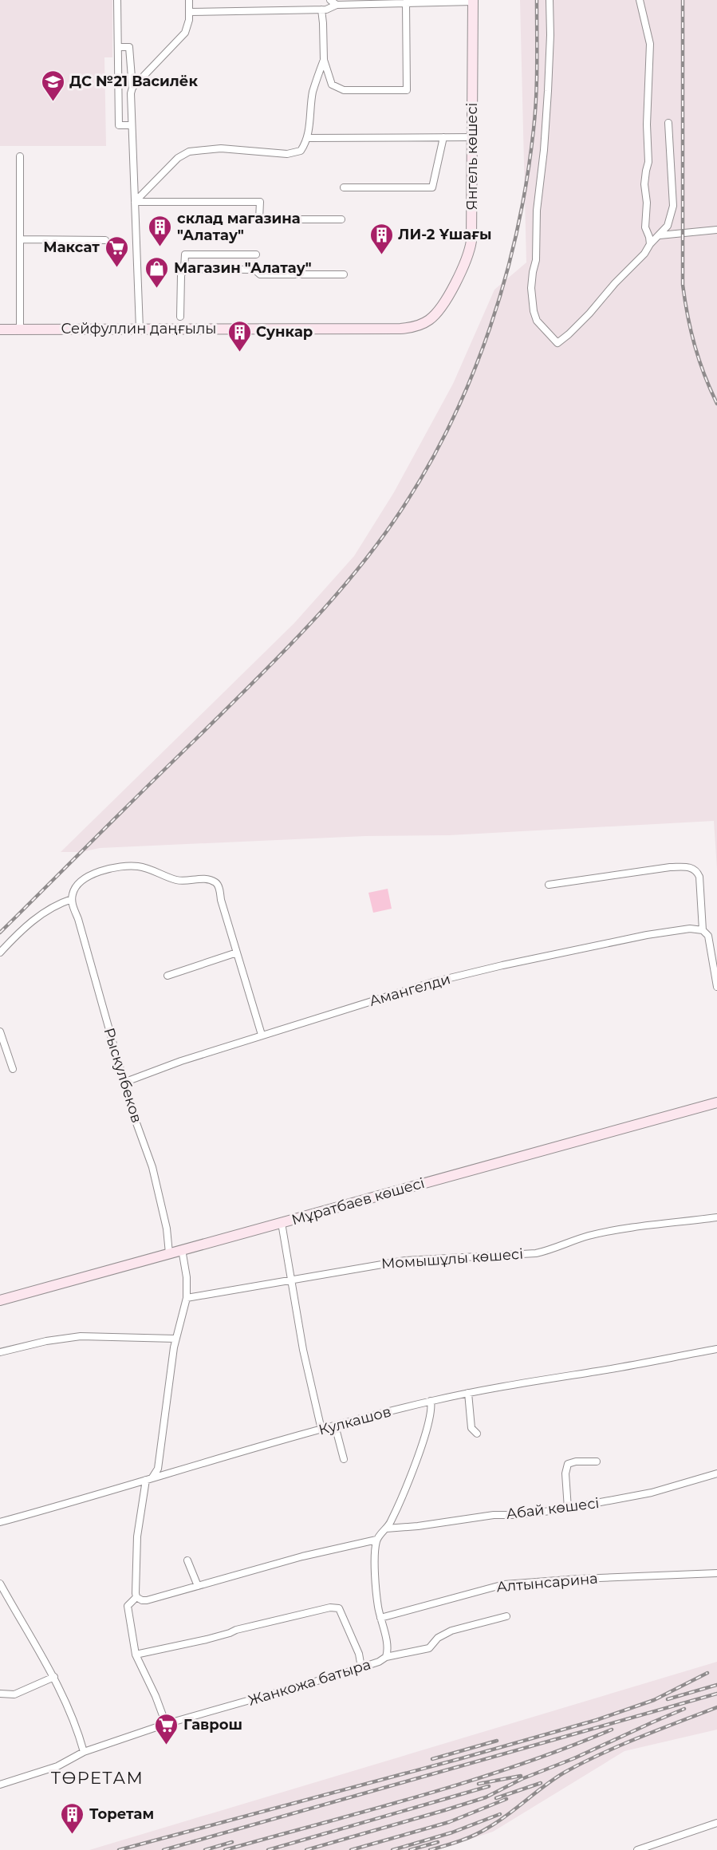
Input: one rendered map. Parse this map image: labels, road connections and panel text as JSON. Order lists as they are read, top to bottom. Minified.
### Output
{"streets":{"street":["Янгель көшесі","Сейфуллин даңғылы","Амангелди","Рыскулбеков","Мұратбаев көшесі","Момышұлы көшесі","Кулкашов","Абай көшесі","Алтынсарина","Жанкожа батыра"]},"crossings":[["Янгель көшесі","Сейфуллин даңғылы"],["Амангелди","Рыскулбеков"],["Рыскулбеков","Мұратбаев көшесі"],["Алтынсарина","Жанкожа батыра"]],"districts":["ТӨРЕТАМ"],"places":{"school or university":["ДС №21 Василёк"],"building":["склад магазина \"Алатау\"","ЛИ-2 Ұшағы","Сункар","Торетам"],"supermarket":["Максат","Гаврош"],"shop":["Магазин \"Алатау\""]}}
